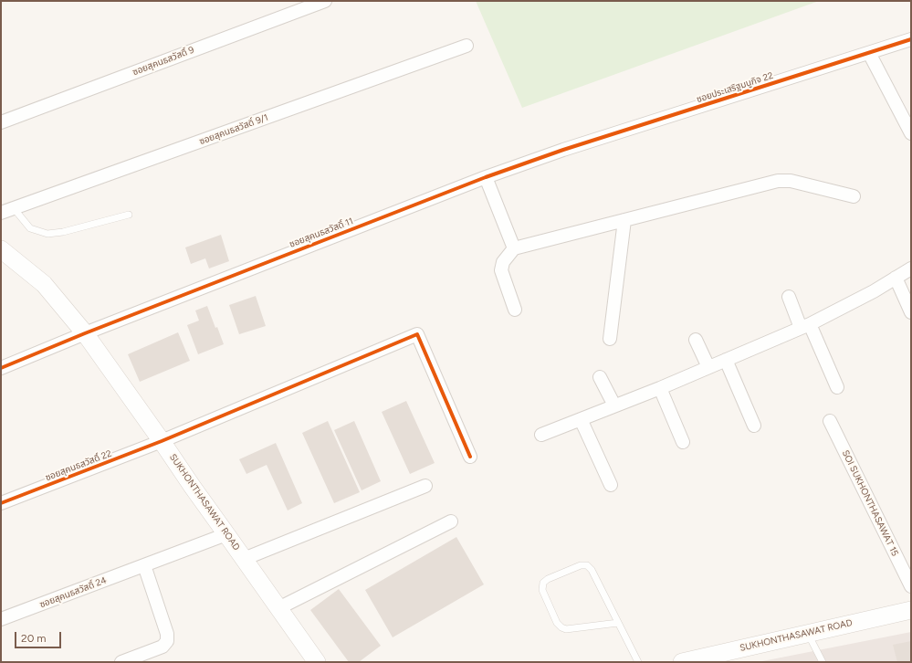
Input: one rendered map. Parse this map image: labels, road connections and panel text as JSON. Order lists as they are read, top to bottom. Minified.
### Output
{"streets":{"main road":["SUKHONTHASAWAT ROAD"],"street":["ซอยสุคนธสวัสดิ์ 9","ซอยประเสริฐมนูกิจ 22","ซอยสุคนธสวัสดิ์ 9/1","ซอยสุคนธสวัสดิ์ 11","ซอยสุคนธสวัสดิ์ 22","SOI SUKHONTHASAWAT 15","ซอยสุคนธสวัสดิ์ 24"]},"crossings":[["ซอยประเสริฐมนูกิจ 22","ซอยสุคนธสวัสดิ์ 11"],["ซอยสุคนธสวัสดิ์ 11","SUKHONTHASAWAT ROAD"],["ซอยสุคนธสวัสดิ์ 22","SUKHONTHASAWAT ROAD"],["SUKHONTHASAWAT ROAD","ซอยสุคนธสวัสดิ์ 24"]],"scale_bar":"20 m"}
